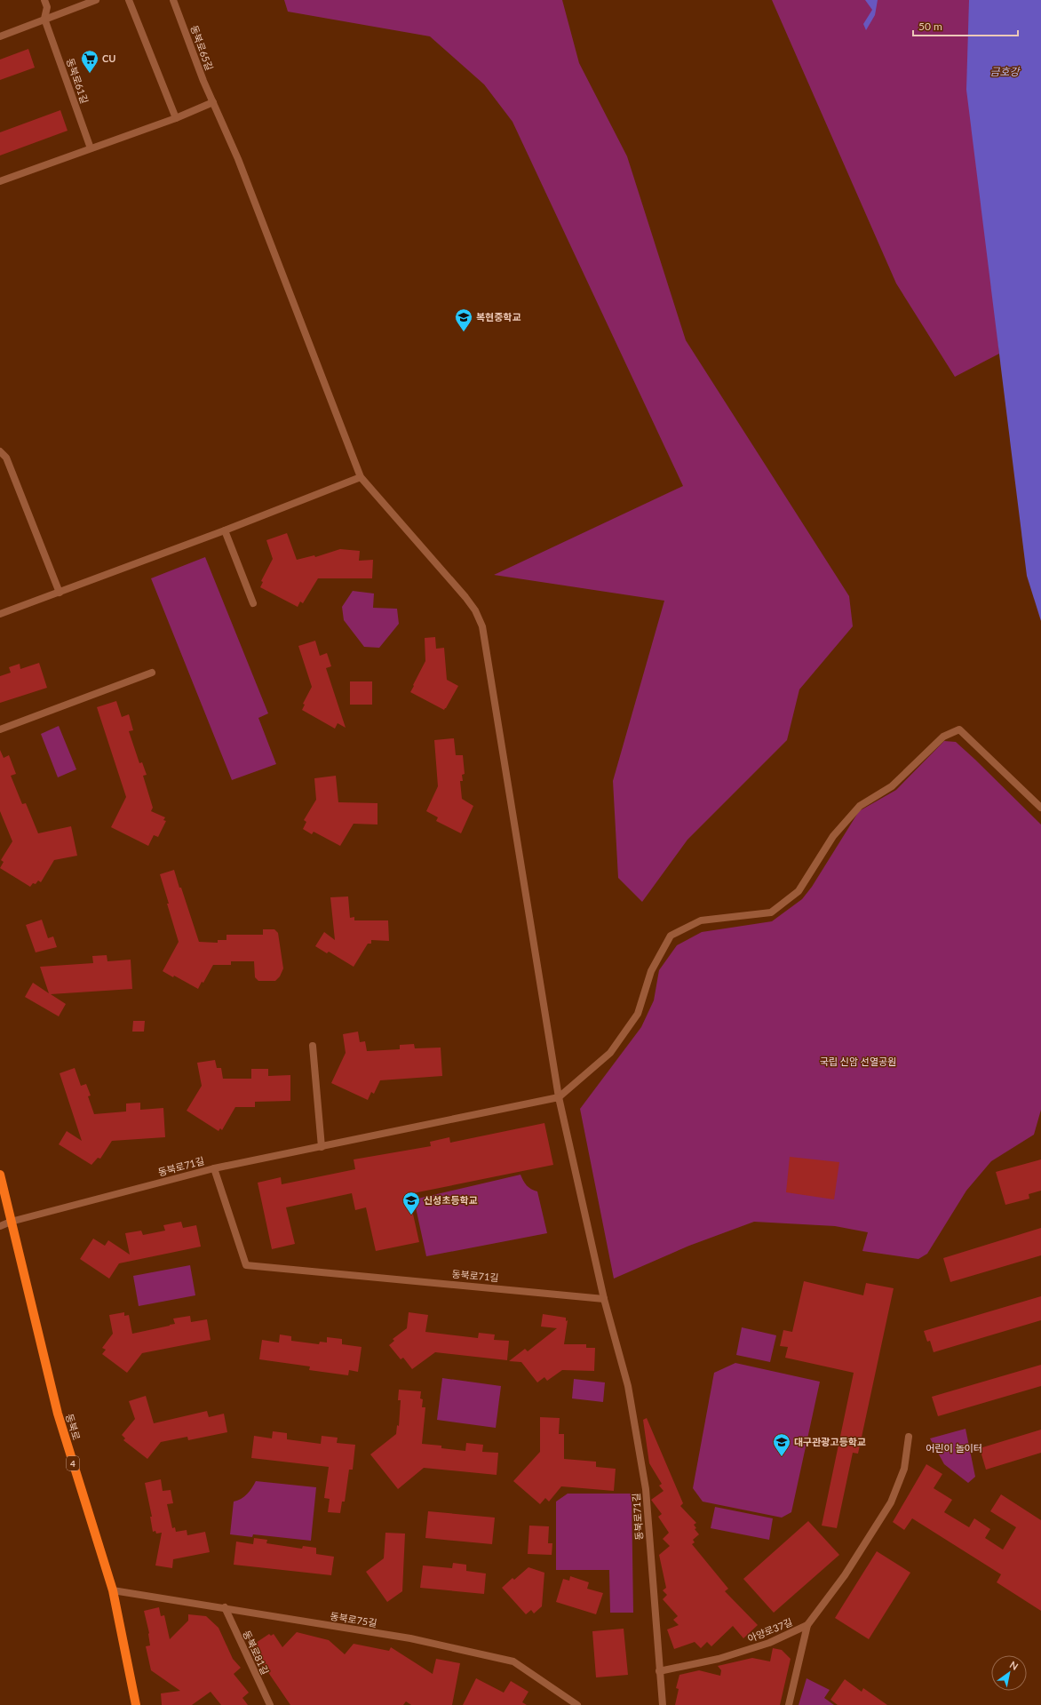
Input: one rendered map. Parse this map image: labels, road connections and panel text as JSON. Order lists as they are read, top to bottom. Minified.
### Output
{"streets":{"main road":["동북로","4"],"street":["동북로65길","동북로61길","동북로71길","동북로75길","아양로37길","동북로81길"]},"crossings":[["동북로71길","동북로"],["동북로71길","아양로37길"],["동북로","동북로75길"],["동북로75길","동북로81길"]],"water":["금호강"],"parks":["국립 신암 선열공원","어린이 놀이터"],"places":{"supermarket":["CU"],"school or university":["복현중학교","신성초등학교","대구관광고등학교"]},"scale_bar":"50 m","north":"top right"}
